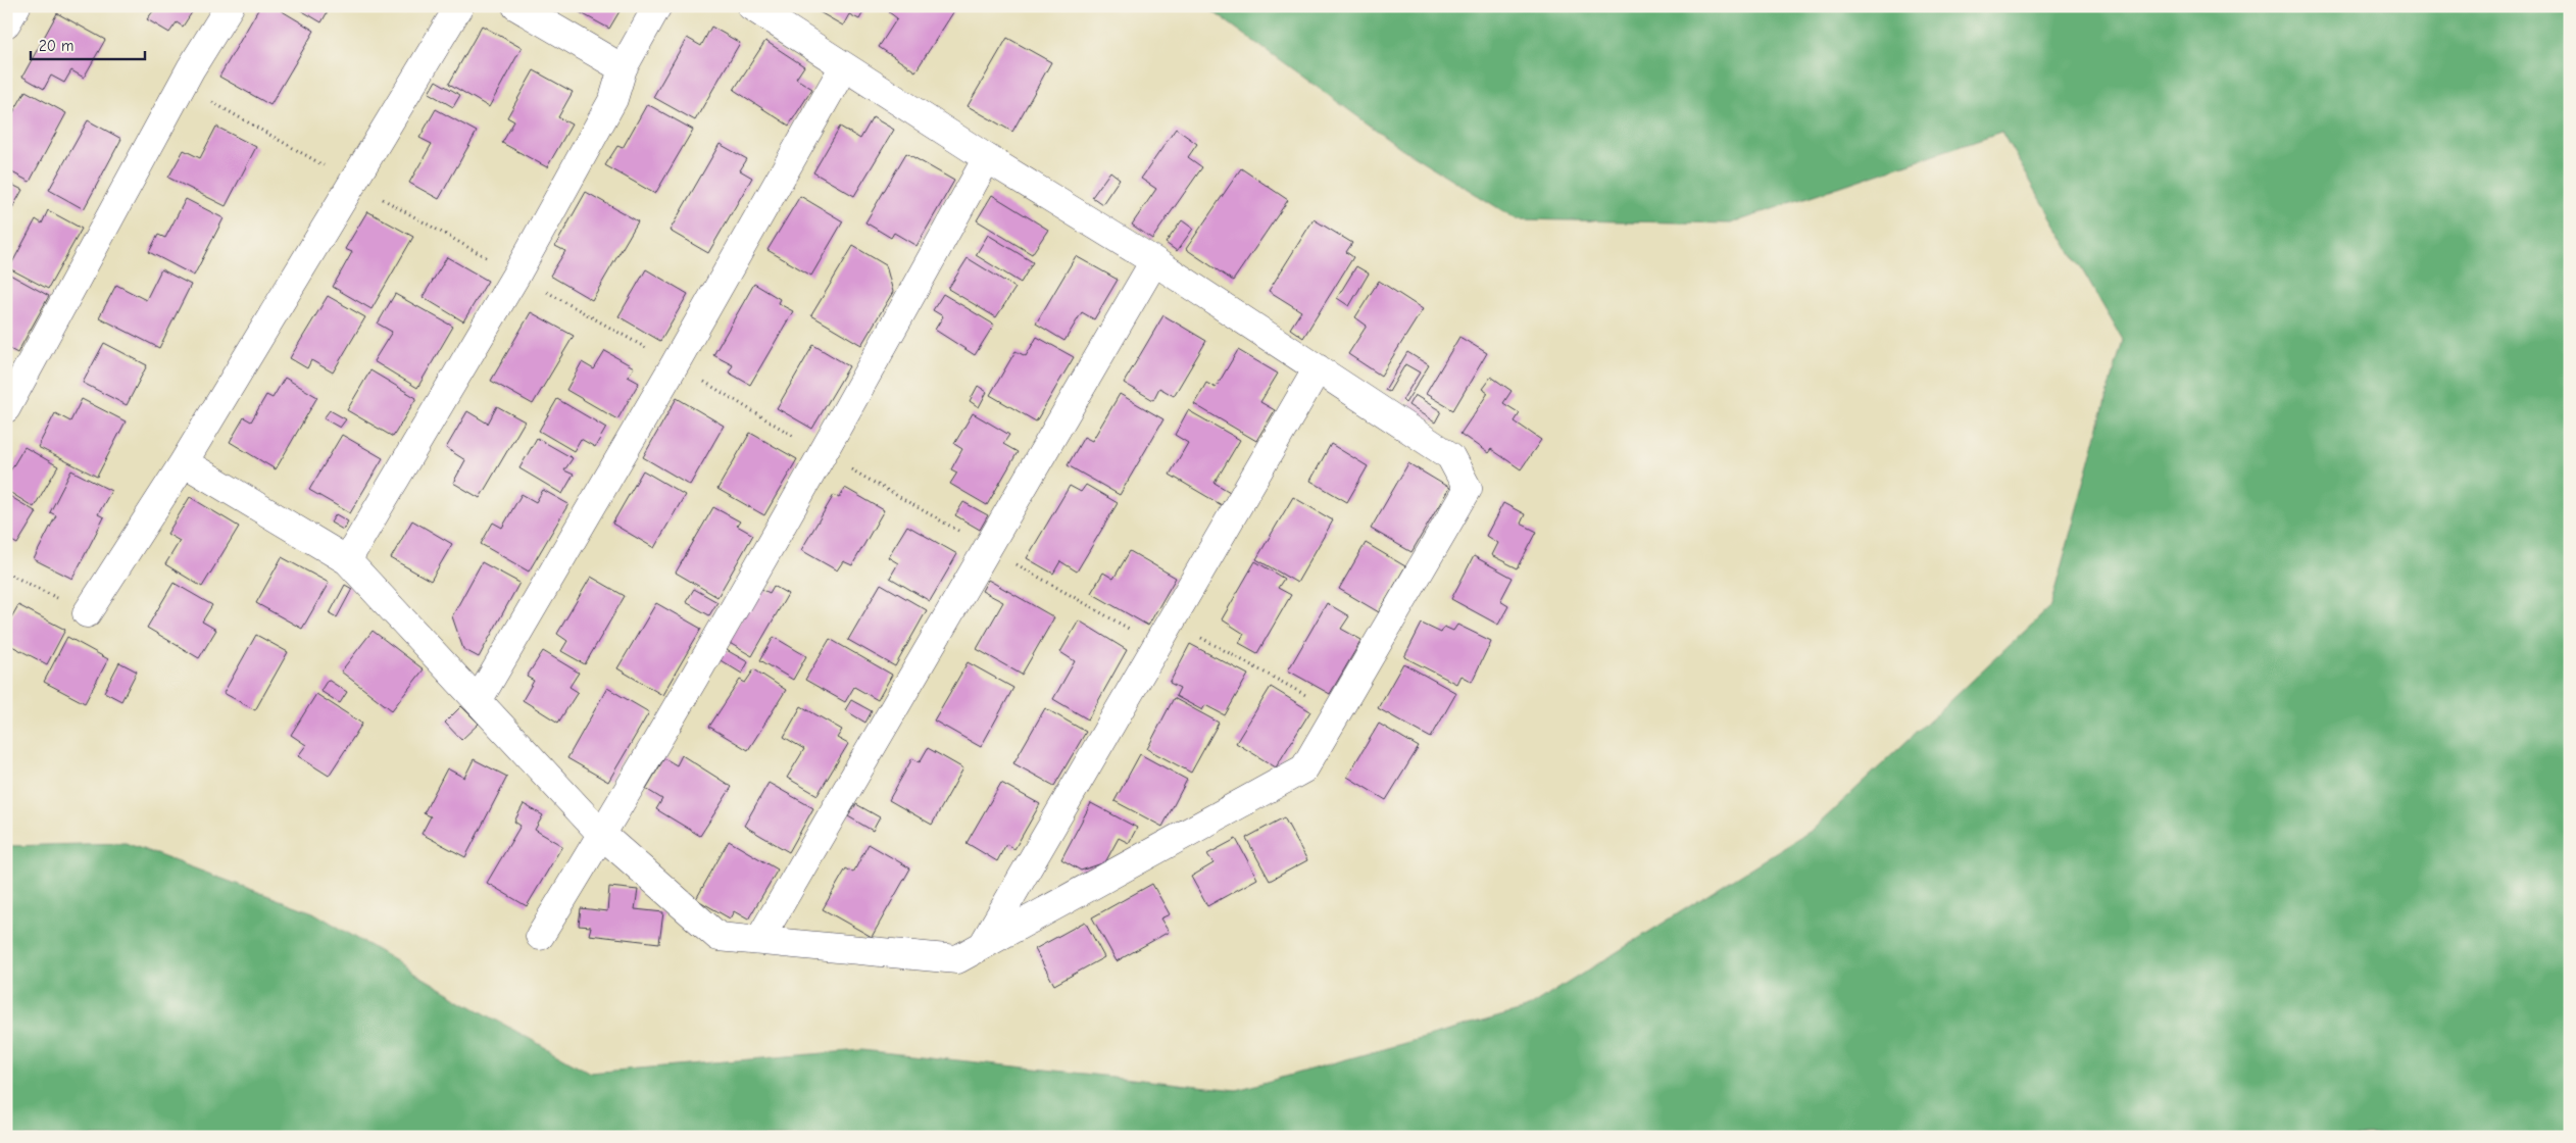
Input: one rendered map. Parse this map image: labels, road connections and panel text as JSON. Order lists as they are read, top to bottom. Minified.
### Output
{"scale_bar":"20 m"}
